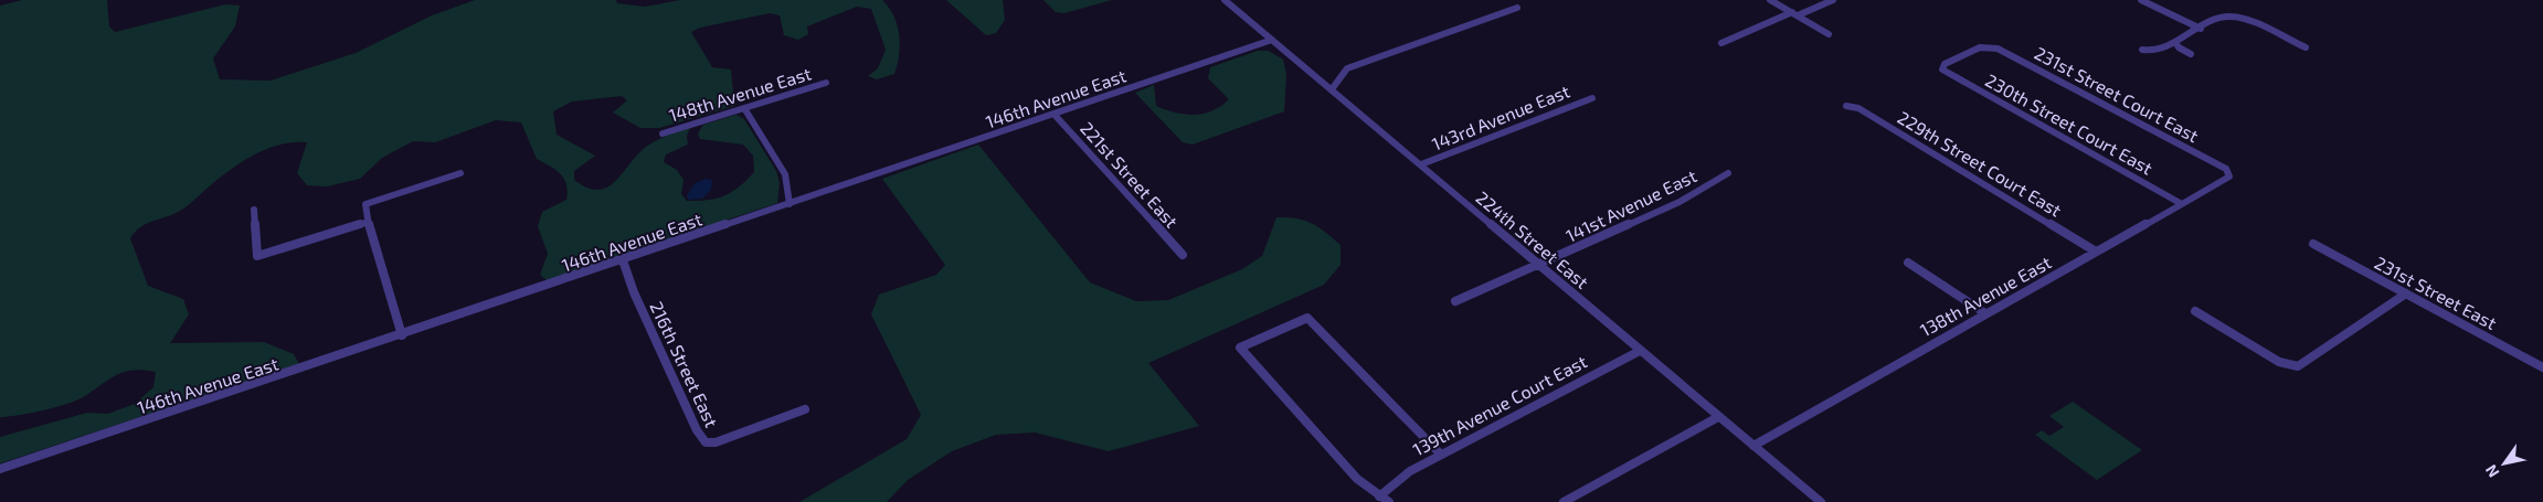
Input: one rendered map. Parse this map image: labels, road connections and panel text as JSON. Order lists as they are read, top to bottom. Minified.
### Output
{"streets":{"street":["148th Avenue East","231st Street Court East","146th Avenue East","143rd Avenue East","230th Street Court East","229th Street Court East","221st Street East","141st Avenue East","224th Street East","231st Street East","138th Avenue East","216th Street East","139th Avenue Court East"]},"crossings":[["231st Street Court East","230th Street Court East"],["231st Street Court East","138th Avenue East"],["146th Avenue East","221st Street East"],["146th Avenue East","224th Street East"],["146th Avenue East","216th Street East"],["143rd Avenue East","224th Street East"],["230th Street Court East","138th Avenue East"],["229th Street Court East","138th Avenue East"],["141st Avenue East","224th Street East"],["224th Street East","138th Avenue East"],["224th Street East","139th Avenue Court East"]],"north":"bottom left"}
